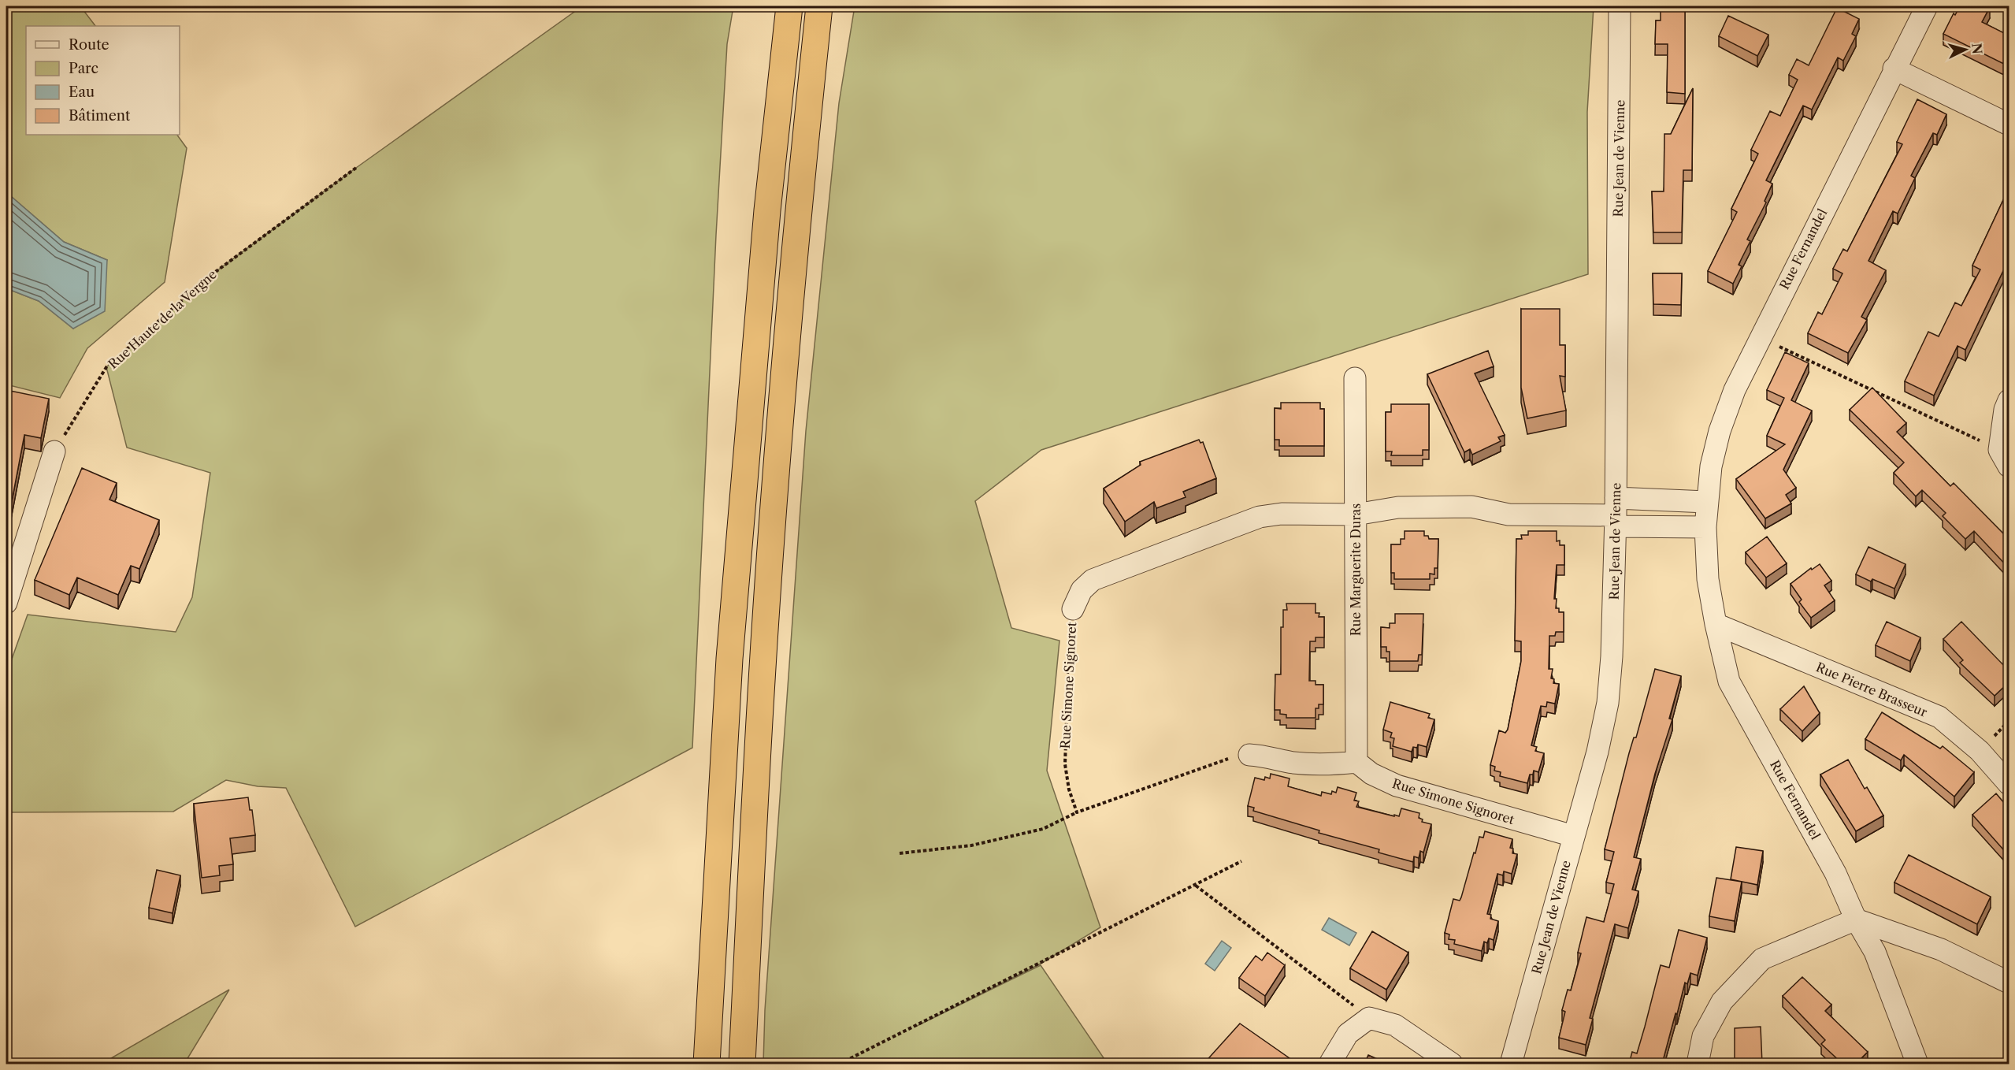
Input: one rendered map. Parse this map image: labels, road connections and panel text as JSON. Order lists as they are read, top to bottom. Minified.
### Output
{"streets":{"street":["Rue Jean de Vienne","Rue Fernandel","Rue Marguerite Duras","Rue Simone Signoret","Rue Pierre Brasseur"],"path":["Rue Haute de la Vergne"]},"crossings":[["Rue Jean de Vienne","Rue Simone Signoret"],["Rue Fernandel","Rue Pierre Brasseur"],["Rue Marguerite Duras","Rue Simone Signoret"]],"legend":["Route","Parc","Eau","Bâtiment"],"north":"right"}
